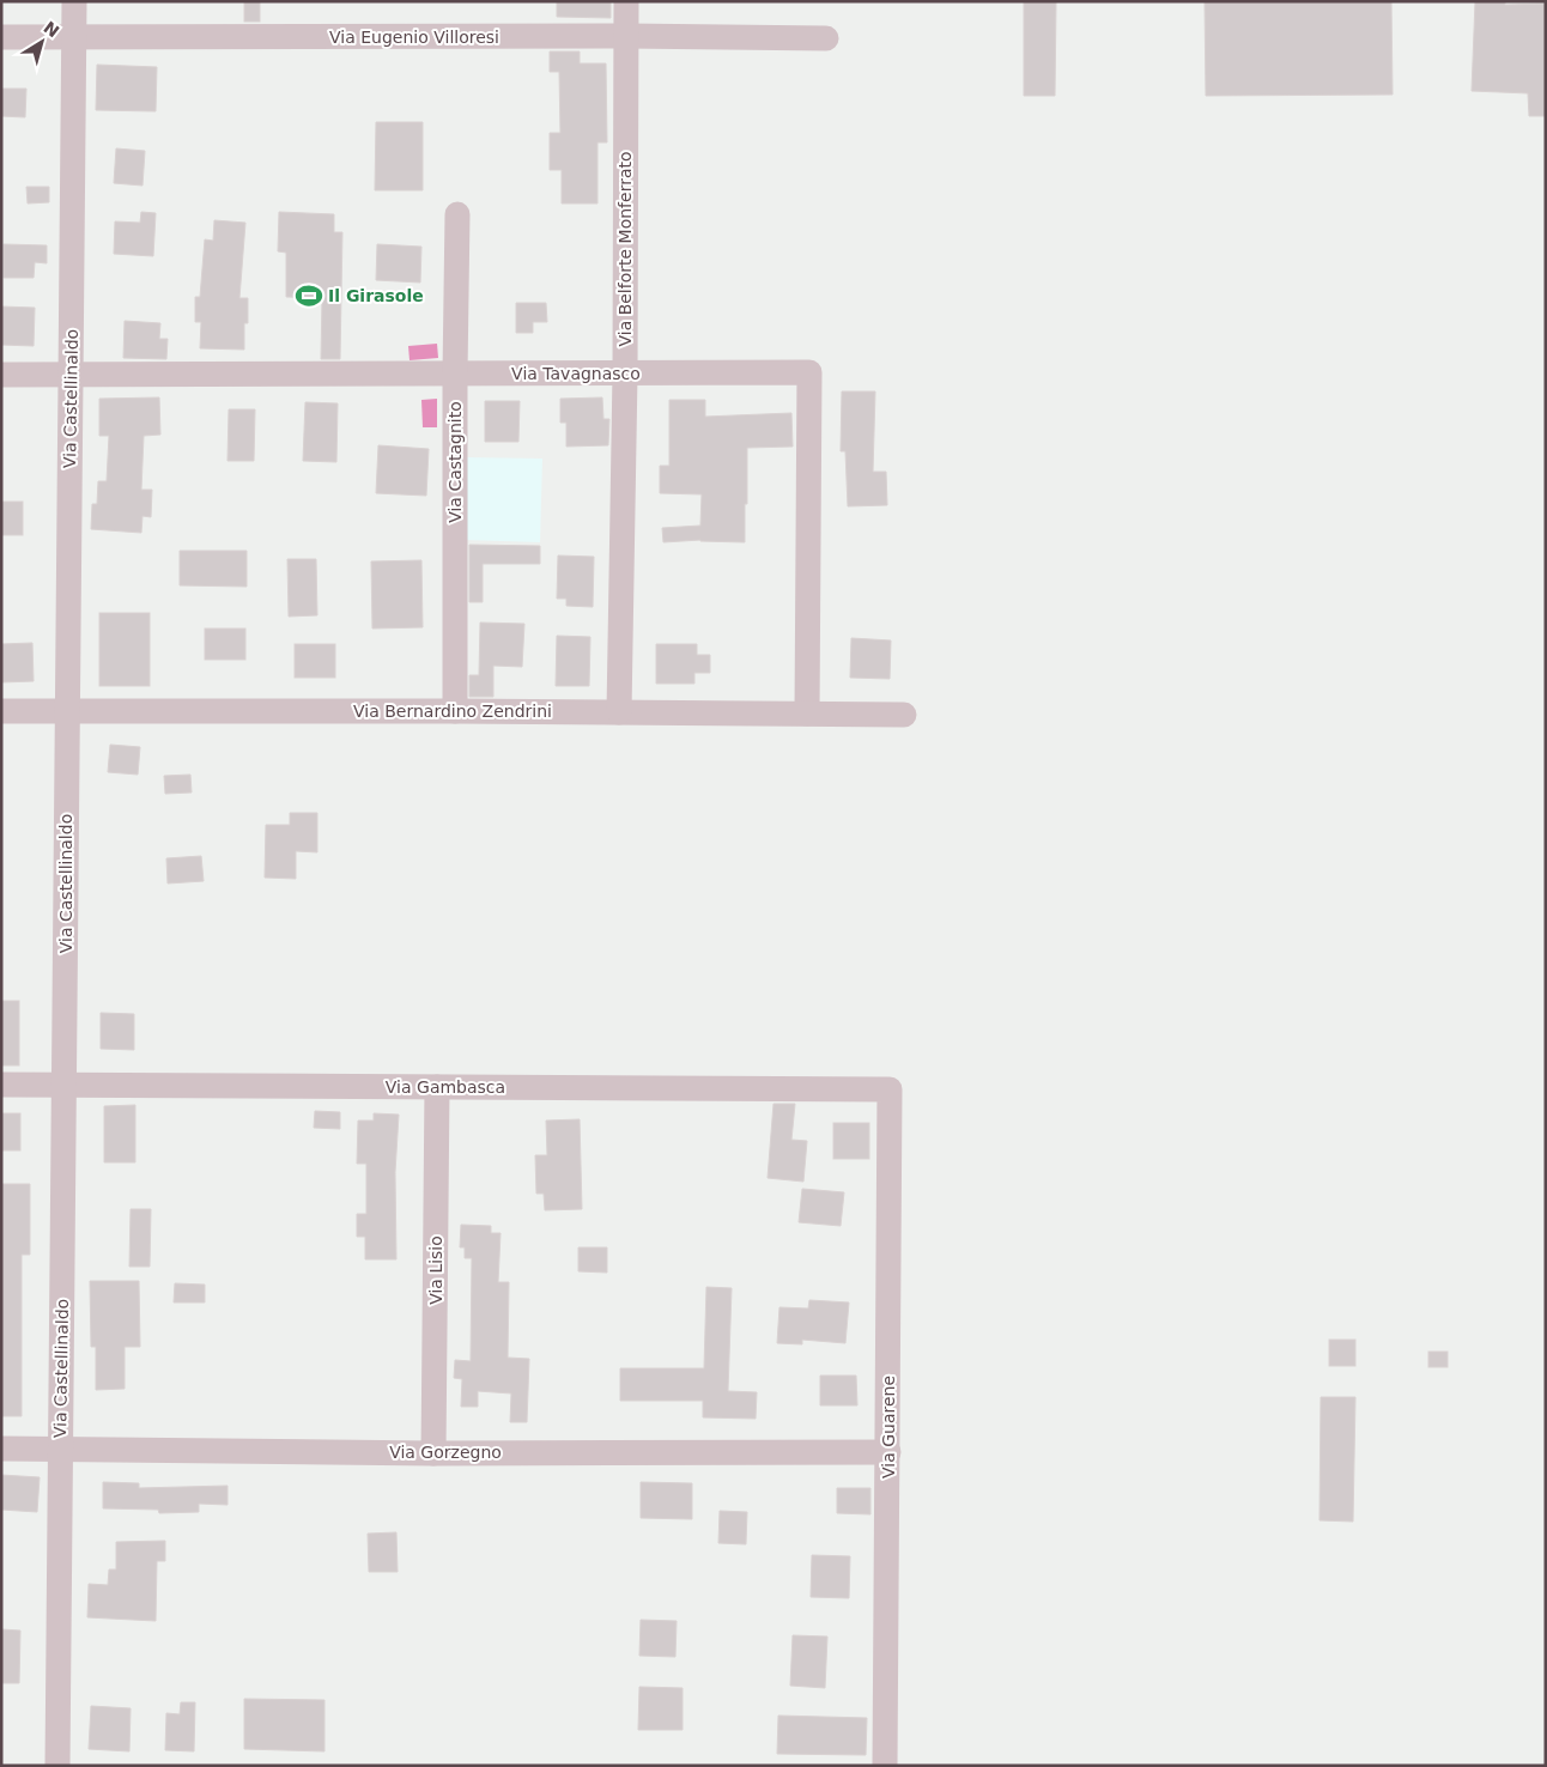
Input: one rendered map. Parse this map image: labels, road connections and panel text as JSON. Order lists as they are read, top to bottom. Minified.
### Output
{"streets":{"street":["Via Eugenio Villoresi","Via Belforte Monferrato","Via Tavagnasco","Via Castellinaldo","Via Castagnito","Via Bernardino Zendrini","Via Gambasca","Via Lisio","Via Guarene","Via Gorzegno"]},"crossings":[["Via Eugenio Villoresi","Via Belforte Monferrato"],["Via Eugenio Villoresi","Via Castellinaldo"],["Via Belforte Monferrato","Via Tavagnasco"],["Via Belforte Monferrato","Via Bernardino Zendrini"],["Via Tavagnasco","Via Castellinaldo"],["Via Tavagnasco","Via Castagnito"],["Via Tavagnasco","Via Bernardino Zendrini"],["Via Castellinaldo","Via Bernardino Zendrini"],["Via Castellinaldo","Via Gambasca"],["Via Castellinaldo","Via Gorzegno"],["Via Castagnito","Via Bernardino Zendrini"],["Via Gambasca","Via Lisio"],["Via Gambasca","Via Guarene"],["Via Lisio","Via Gorzegno"],["Via Guarene","Via Gorzegno"]],"places":{"sports":["Il Girasole"]},"north":"top right"}
